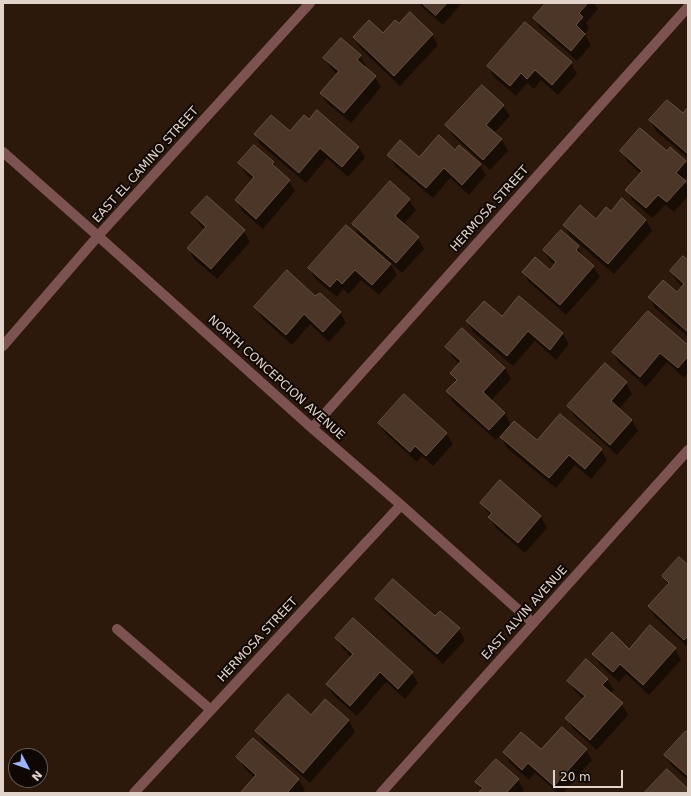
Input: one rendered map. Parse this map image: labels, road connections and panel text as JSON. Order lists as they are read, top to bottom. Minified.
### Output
{"streets":{"street":["EAST EL CAMINO STREET","HERMOSA STREET","NORTH CONCEPCION AVENUE","EAST ALVIN AVENUE"]},"crossings":[["EAST EL CAMINO STREET","NORTH CONCEPCION AVENUE"],["HERMOSA STREET","NORTH CONCEPCION AVENUE"],["NORTH CONCEPCION AVENUE","EAST ALVIN AVENUE"]],"scale_bar":"20 m","north":"bottom right"}
